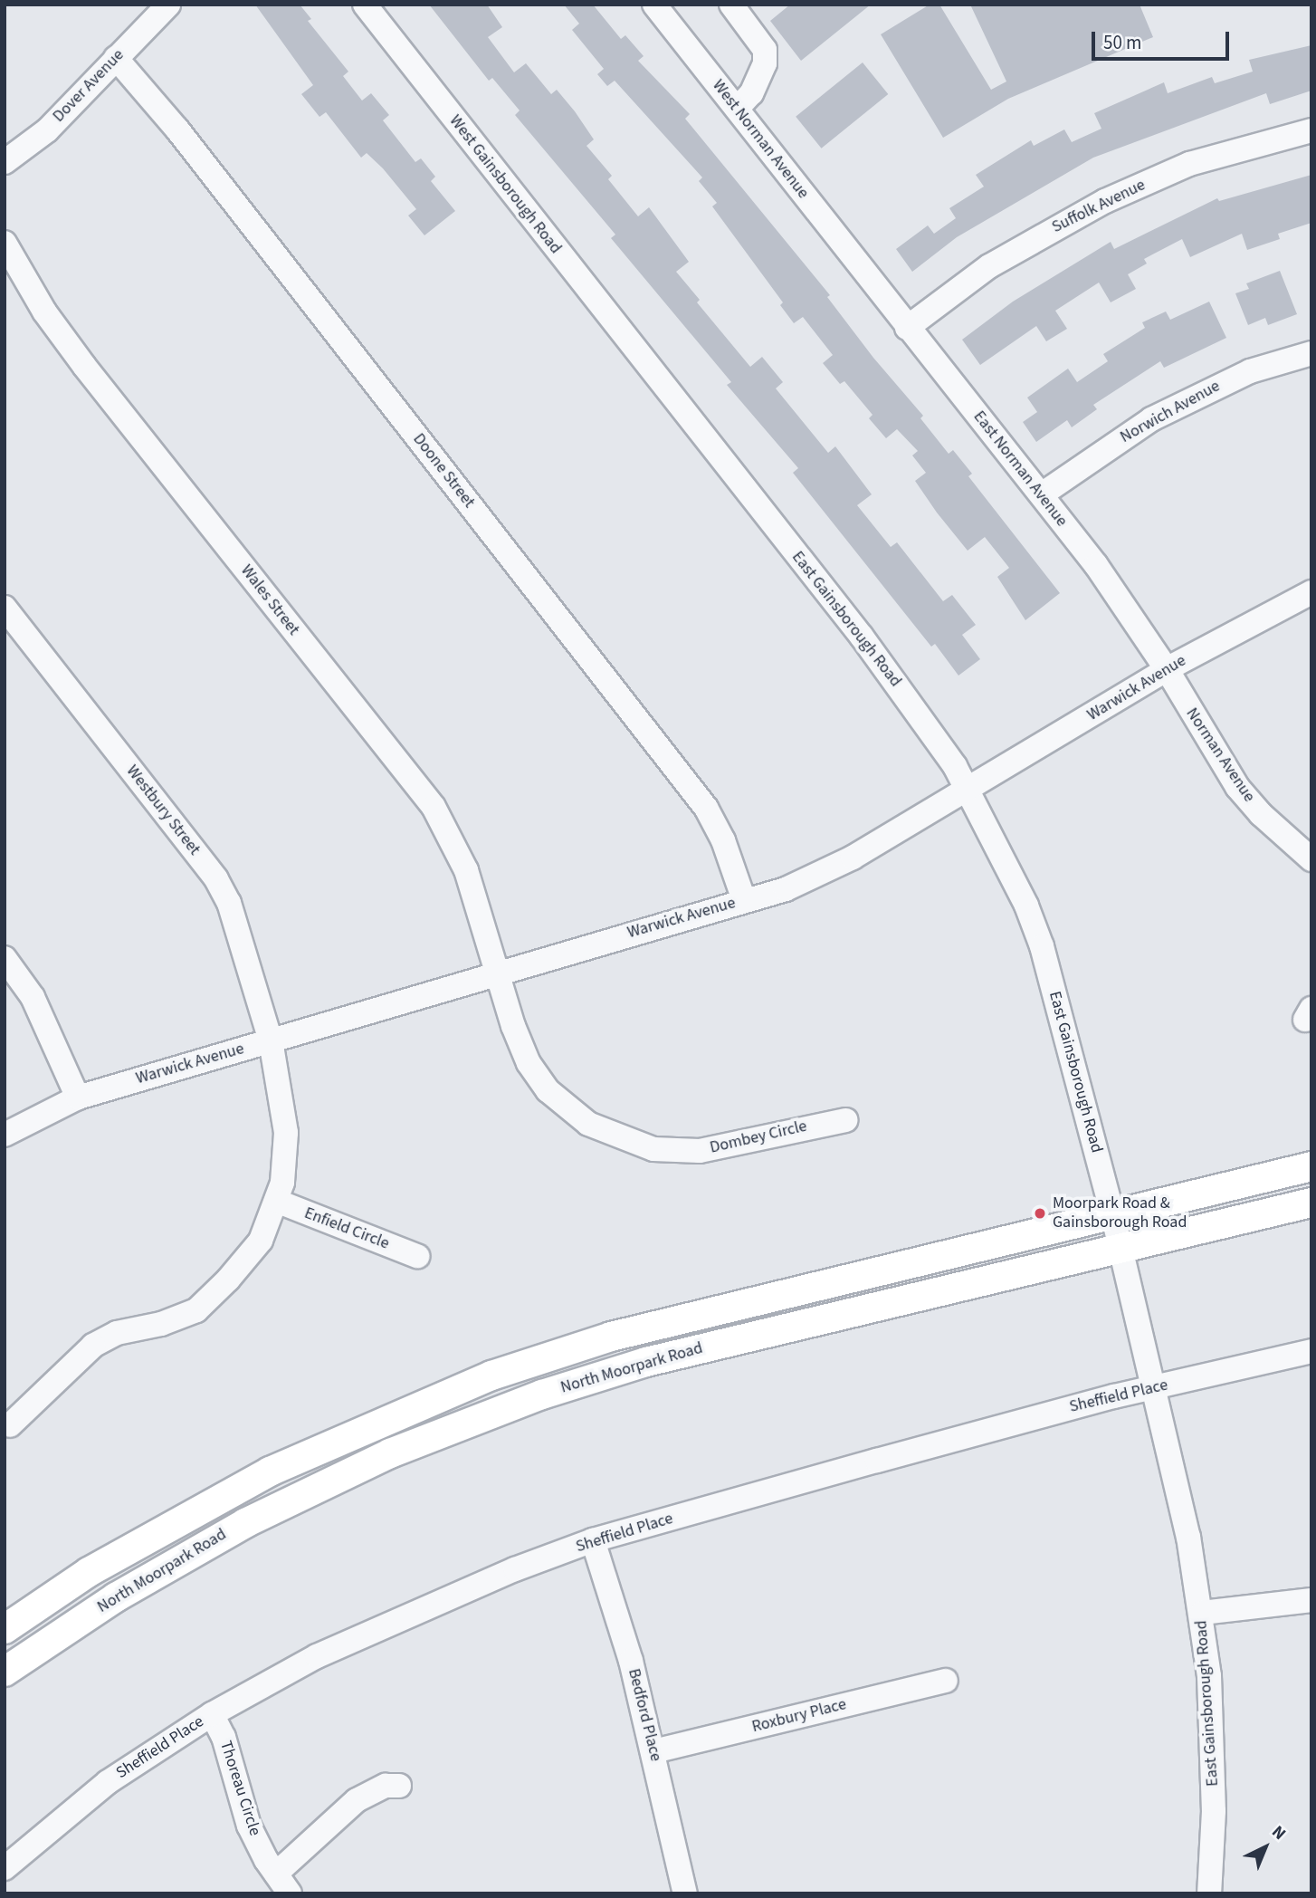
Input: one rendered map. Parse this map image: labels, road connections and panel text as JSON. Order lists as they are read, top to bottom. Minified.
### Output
{"streets":{"main road":["North Moorpark Road"],"street":["Dover Avenue","West Norman Avenue","West Gainsborough Road","Suffolk Avenue","Norwich Avenue","East Norman Avenue","Doone Street","Wales Street","East Gainsborough Road","Warwick Avenue","Norman Avenue","Westbury Street","Dombey Circle","Enfield Circle","Sheffield Place","Bedford Place","Roxbury Place","Thoreau Circle"]},"crossings":[["Dover Avenue","Doone Street"],["West Norman Avenue","East Norman Avenue"],["West Gainsborough Road","East Gainsborough Road"],["Suffolk Avenue","East Norman Avenue"],["Norwich Avenue","East Norman Avenue"],["East Norman Avenue","Warwick Avenue"],["East Norman Avenue","Norman Avenue"],["Doone Street","Warwick Avenue"],["Wales Street","Warwick Avenue"],["Wales Street","Dombey Circle"],["East Gainsborough Road","Warwick Avenue"],["East Gainsborough Road","North Moorpark Road"],["East Gainsborough Road","Sheffield Place"],["Warwick Avenue","Norman Avenue"],["Warwick Avenue","Westbury Street"],["Warwick Avenue","Dombey Circle"],["Westbury Street","Enfield Circle"],["Sheffield Place","Bedford Place"],["Sheffield Place","Thoreau Circle"],["Bedford Place","Roxbury Place"]],"places":["Moorpark Road & Gainsborough Road"],"scale_bar":"50 m","north":"top right"}
